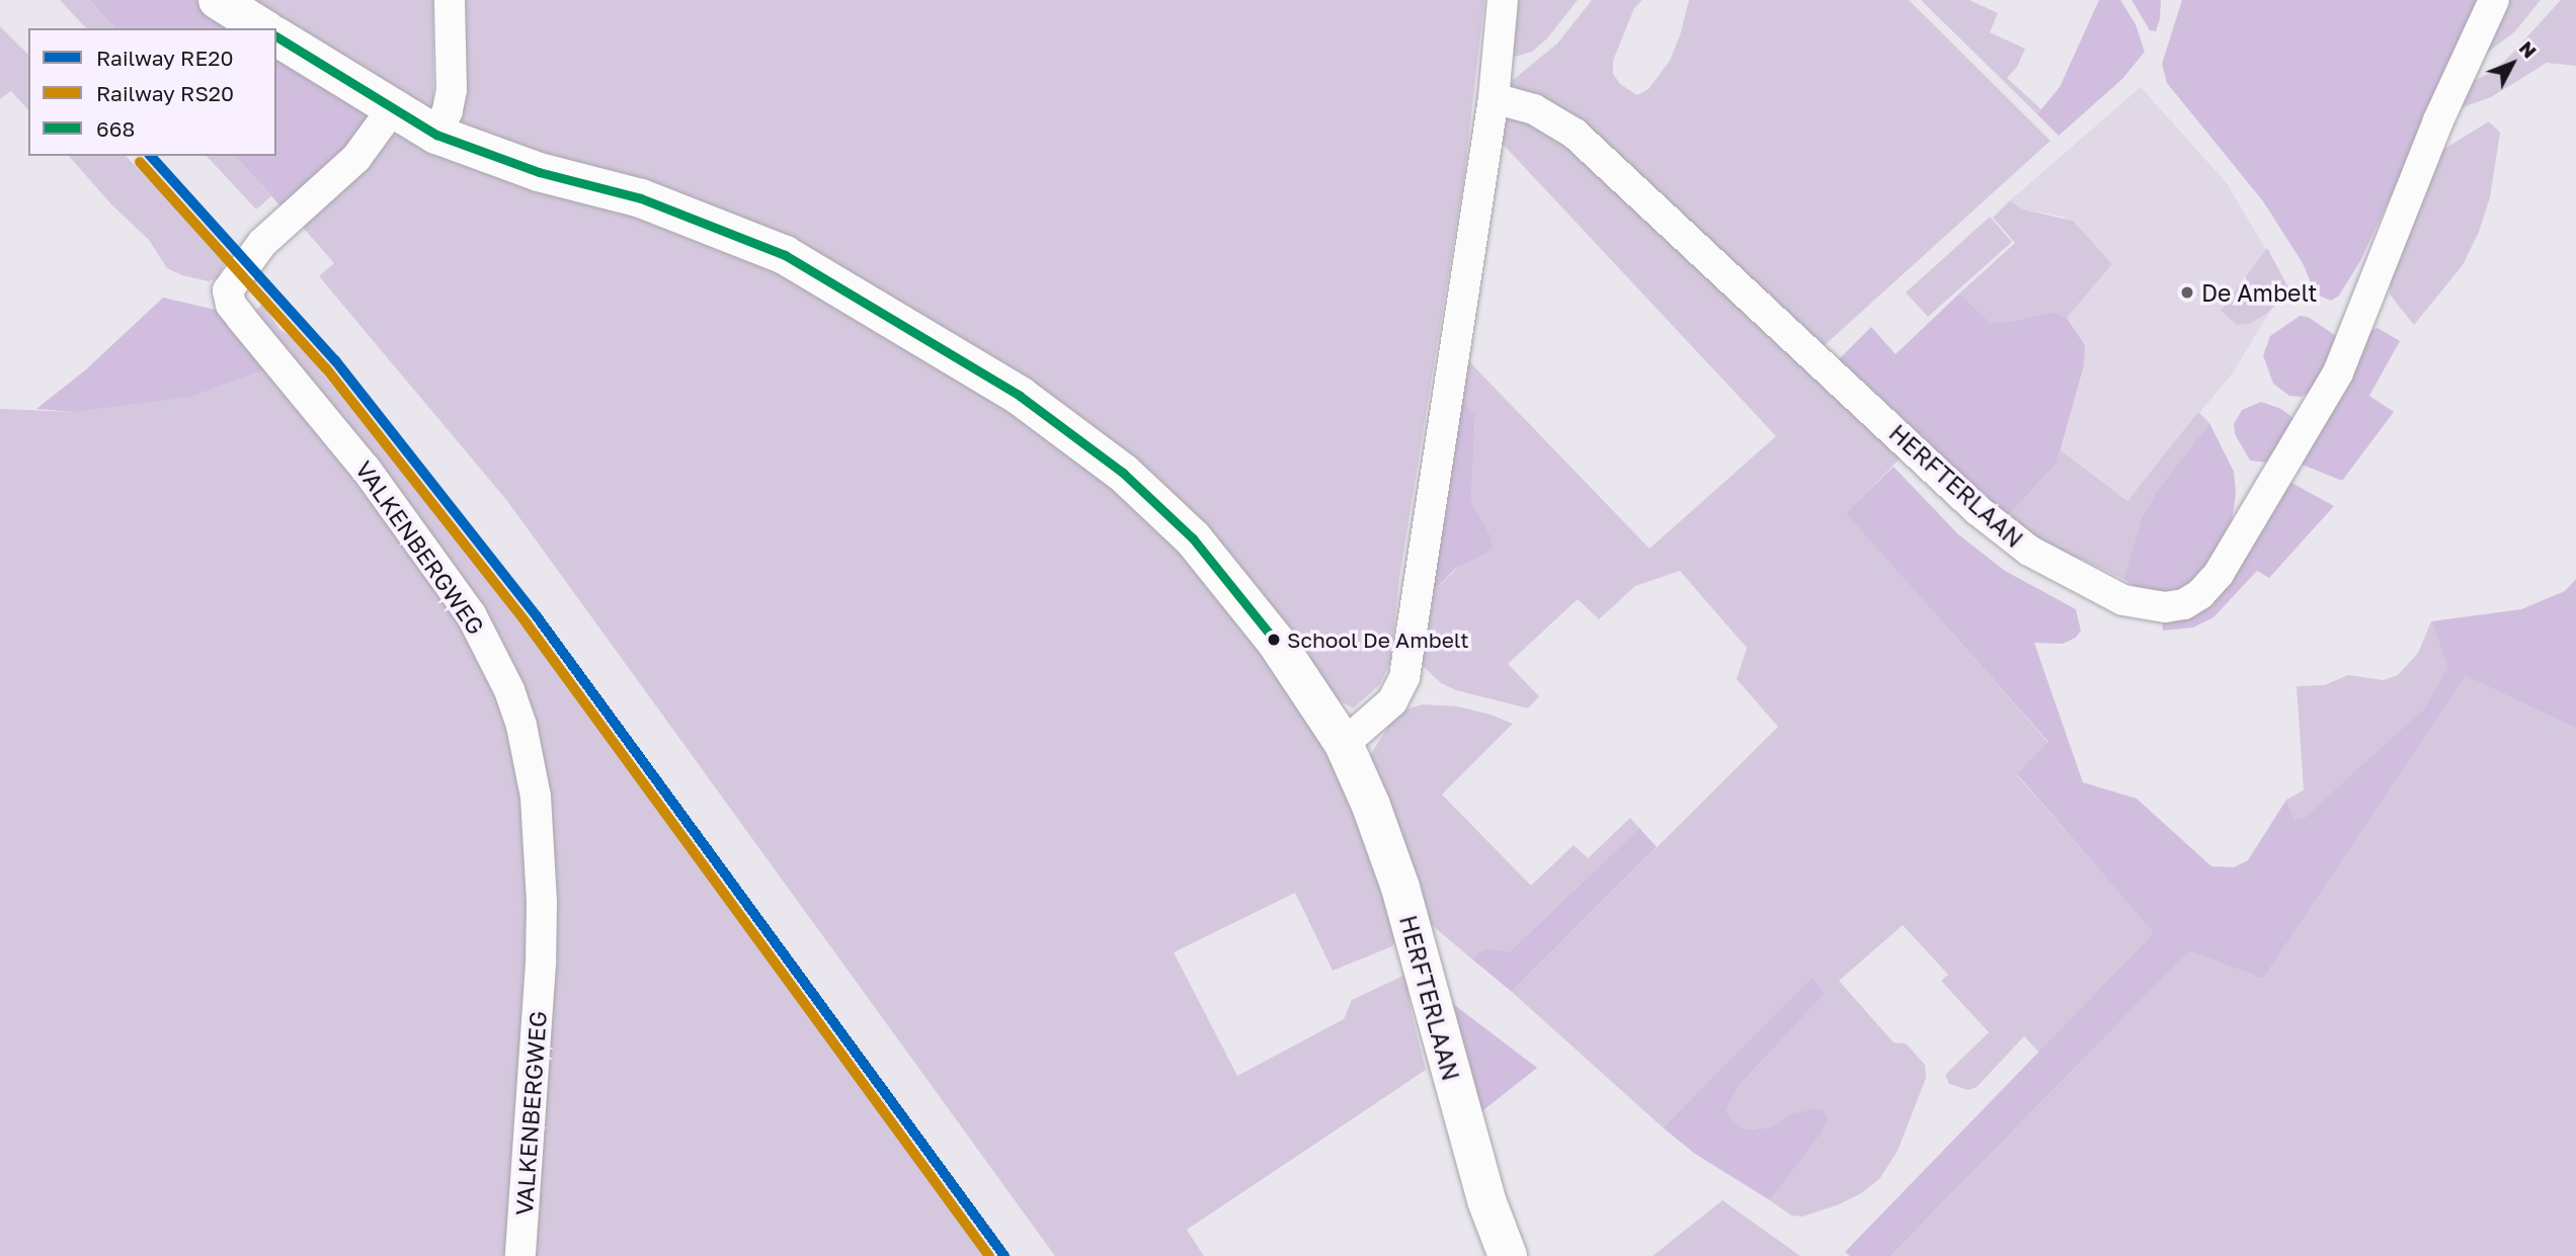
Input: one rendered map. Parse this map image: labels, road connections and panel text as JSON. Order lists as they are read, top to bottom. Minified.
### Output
{"streets":{"street":["HERFTERLAAN","VALKENBERGWEG"]},"crossings":[["HERFTERLAAN","VALKENBERGWEG"]],"places":["De Ambelt","School De Ambelt"],"lines":["transit line 668","rail line RE20","rail line RS20"],"legend":["Railway RE20","Railway RS20","668"],"north":"top right"}
